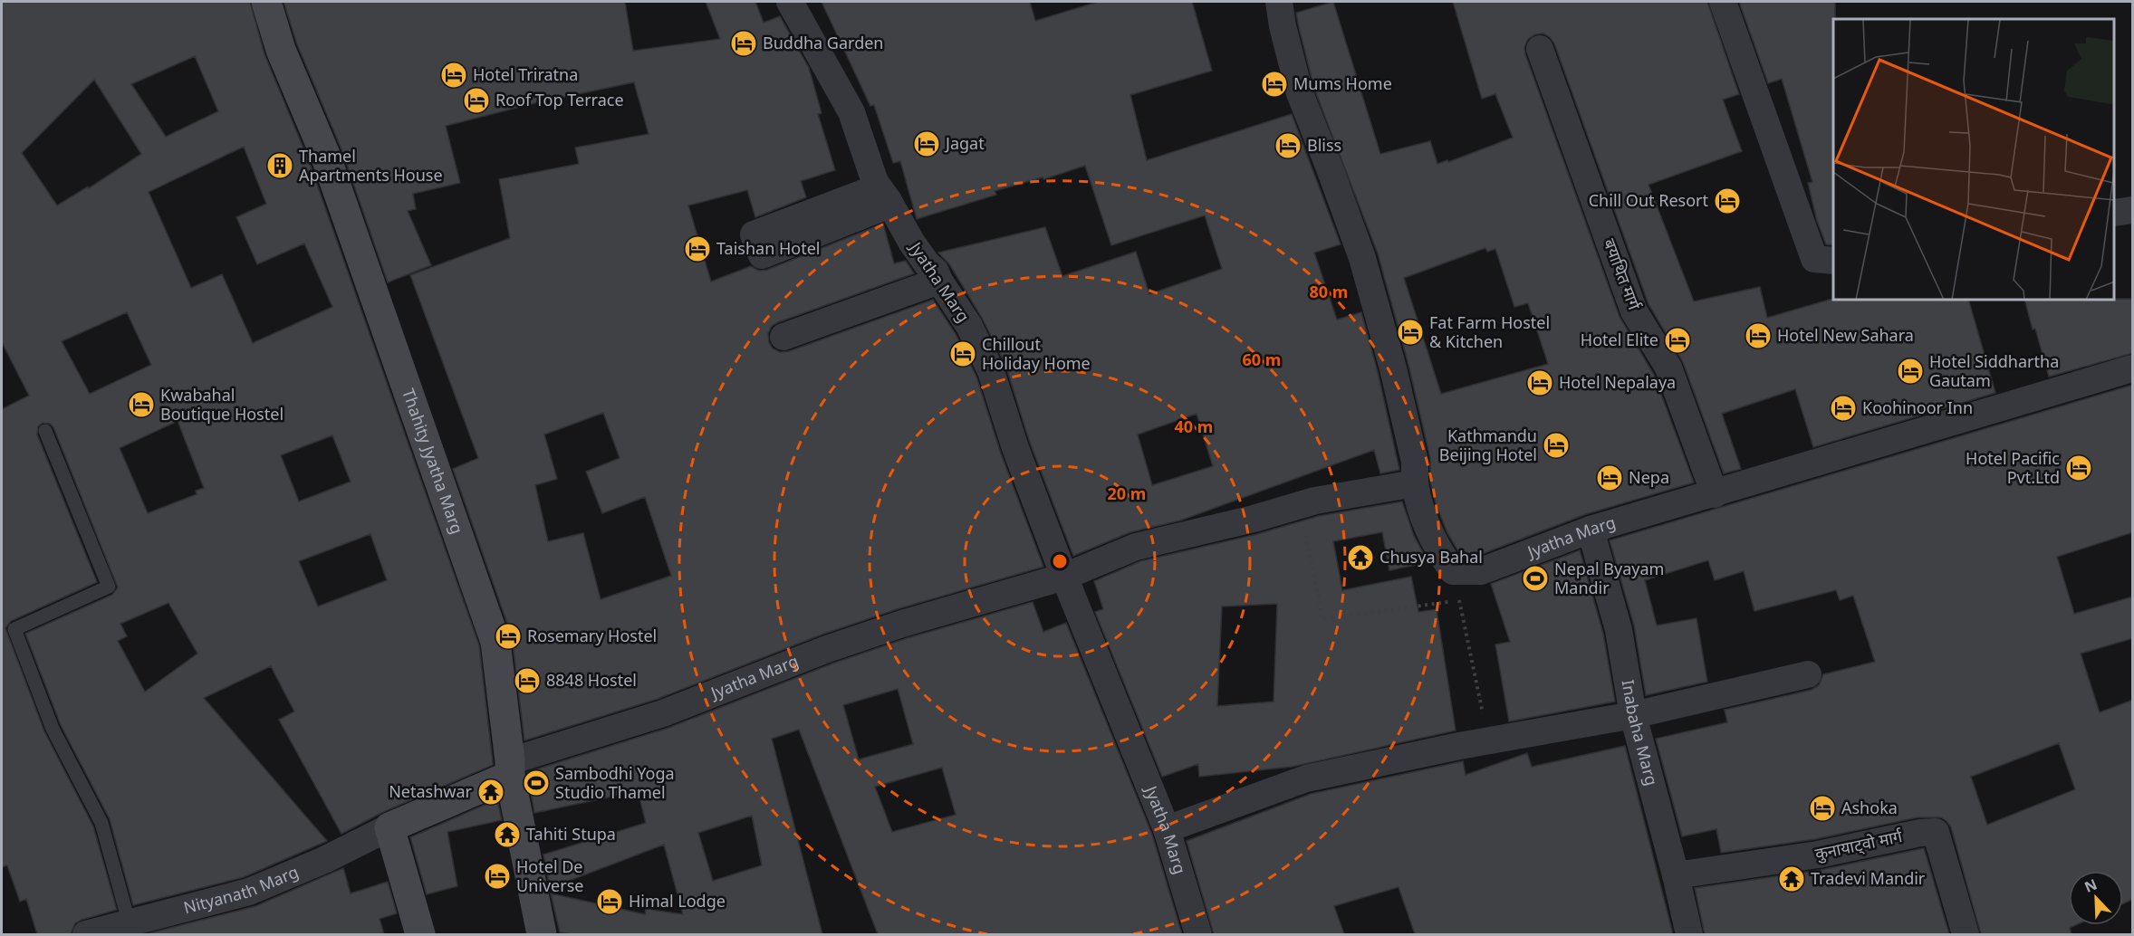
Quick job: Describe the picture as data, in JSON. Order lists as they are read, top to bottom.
{
  "streets": {
    "street": [
      "बयाथित मार्ग",
      "Jyatha Marg",
      "Thahity Jyatha Marg",
      "Inabaha Marg",
      "कुनायाट्वो मार्ग",
      "Nityanath Marg"
    ]
  },
  "crossings": [
    ["बयाथित मार्ग", "Jyatha Marg"],
    ["Jyatha Marg", "Thahity Jyatha Marg"],
    ["Jyatha Marg", "Inabaha Marg"],
    ["Inabaha Marg", "कुनायाट्वो मार्ग"]
  ],
  "places": {
    "hotel": [
      "Buddha Garden",
      "Hotel Triratna",
      "Mums Home",
      "Roof Top Terrace",
      "Jagat",
      "Bliss",
      "Chill Out Resort",
      "Taishan Hotel",
      "Fat Farm Hostel & Kitchen",
      "Hotel New Sahara",
      "Hotel Elite",
      "Chillout Holiday Home",
      "Hotel Siddhartha Gautam",
      "Hotel Nepalaya",
      "Kwabahal Boutique Hostel",
      "Koohinoor Inn",
      "Kathmandu Beijing Hotel",
      "Hotel Pacific Pvt.Ltd",
      "Nepa",
      "Rosemary Hostel",
      "8848 Hostel",
      "Ashoka",
      "Hotel De Universe",
      "Himal Lodge"
    ],
    "building": ["Thamel Apartments House"],
    "temple": [
      "Chusya Bahal",
      "Netashwar",
      "Tahiti Stupa",
      "Tradevi Mandir"
    ],
    "sports": ["Nepal Byayam Mandir", "Sambodhi Yoga Studio Thamel"]
  },
  "north": "top left",
  "rings": [
    "80 m",
    "60 m",
    "40 m",
    "20 m"
  ]
}
